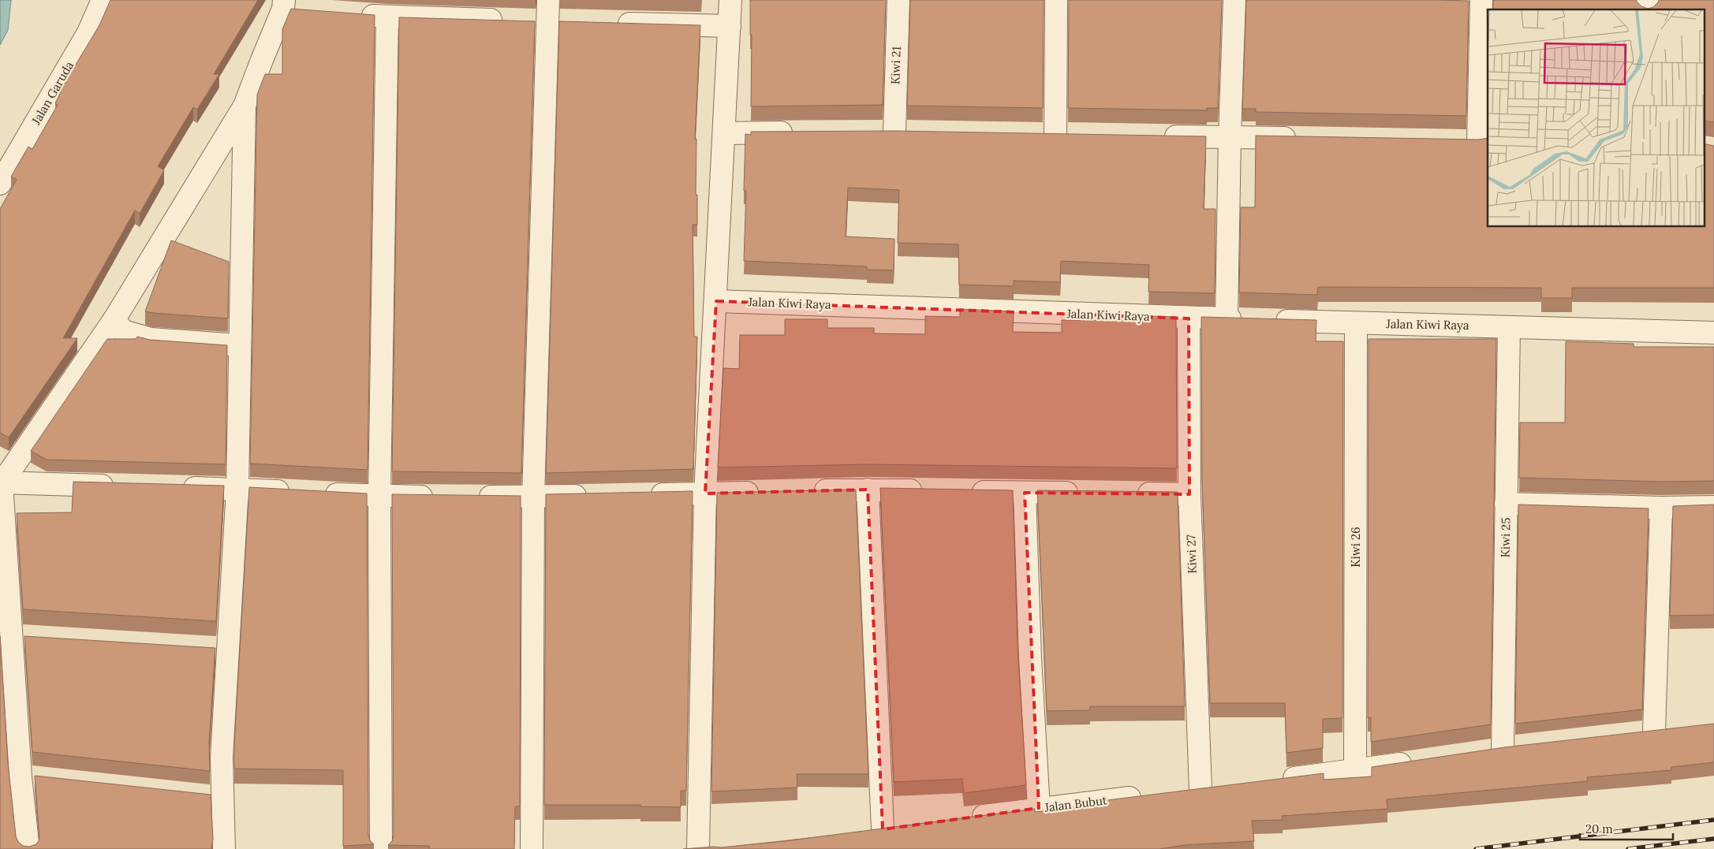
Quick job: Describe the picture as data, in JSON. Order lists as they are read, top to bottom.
{
  "streets": {
    "street": [
      "Kiwi 21",
      "Jalan Garuda",
      "Jalan Kiwi Raya",
      "Kiwi 25",
      "Kiwi 26",
      "Kiwi 27",
      "Jalan Bubut"
    ]
  },
  "crossings": [
    ["Jalan Kiwi Raya", "Kiwi 25"],
    ["Jalan Kiwi Raya", "Kiwi 26"],
    ["Jalan Kiwi Raya", "Kiwi 27"]
  ],
  "scale_bar": "20 m"
}
